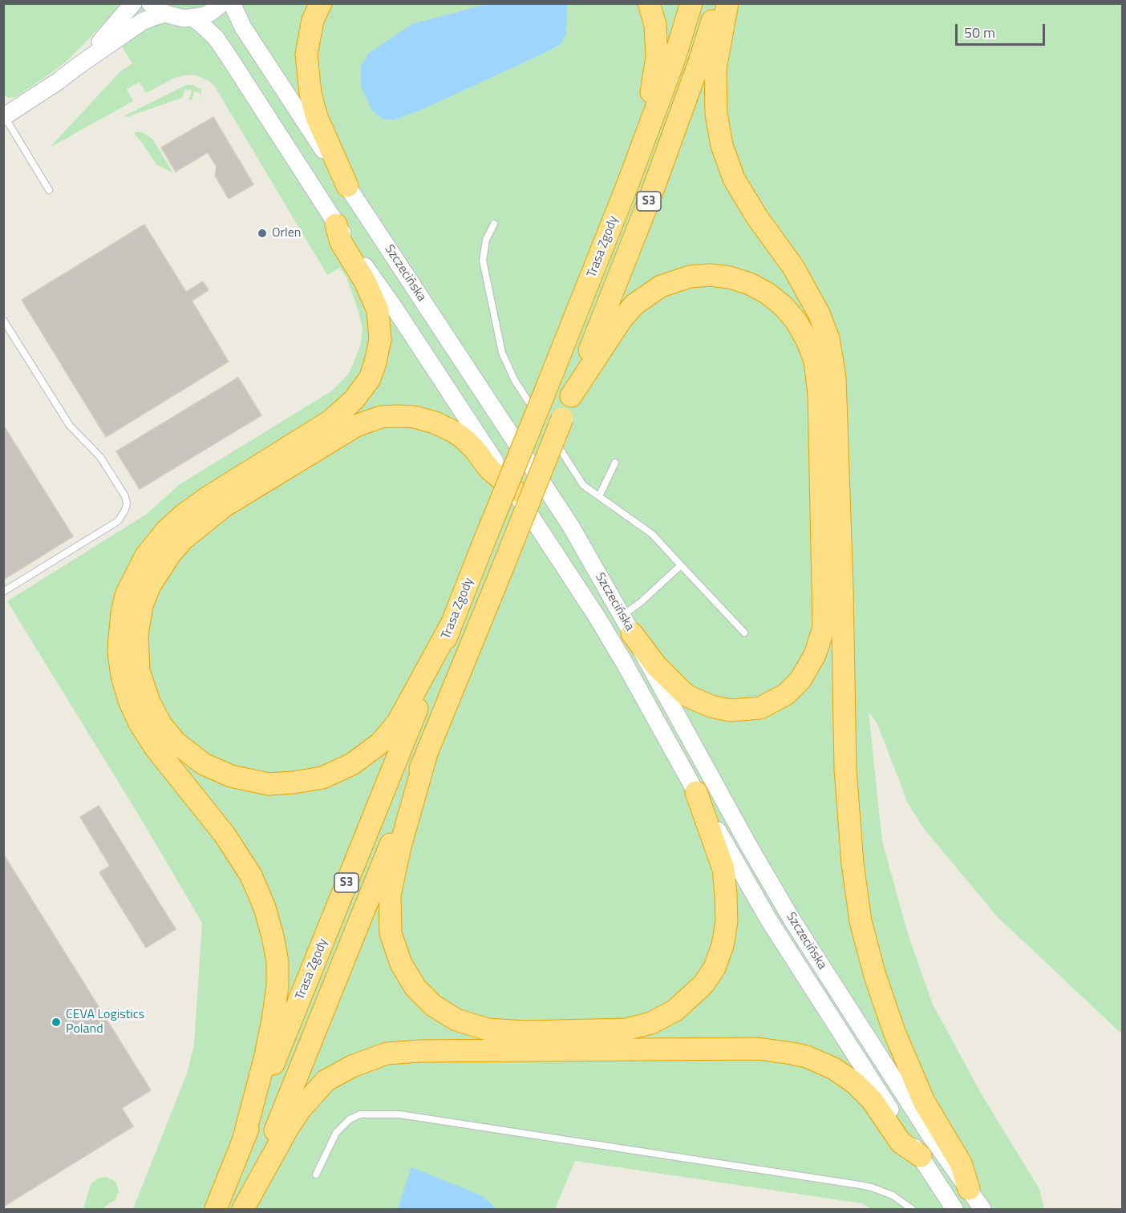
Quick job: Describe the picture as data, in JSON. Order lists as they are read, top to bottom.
{
  "streets": {
    "highway": ["S3", "Trasa Zgody"],
    "main road": ["Szczecińska"]
  },
  "places": ["Orlen", "CEVA Logistics Poland"],
  "scale_bar": "50 m"
}
